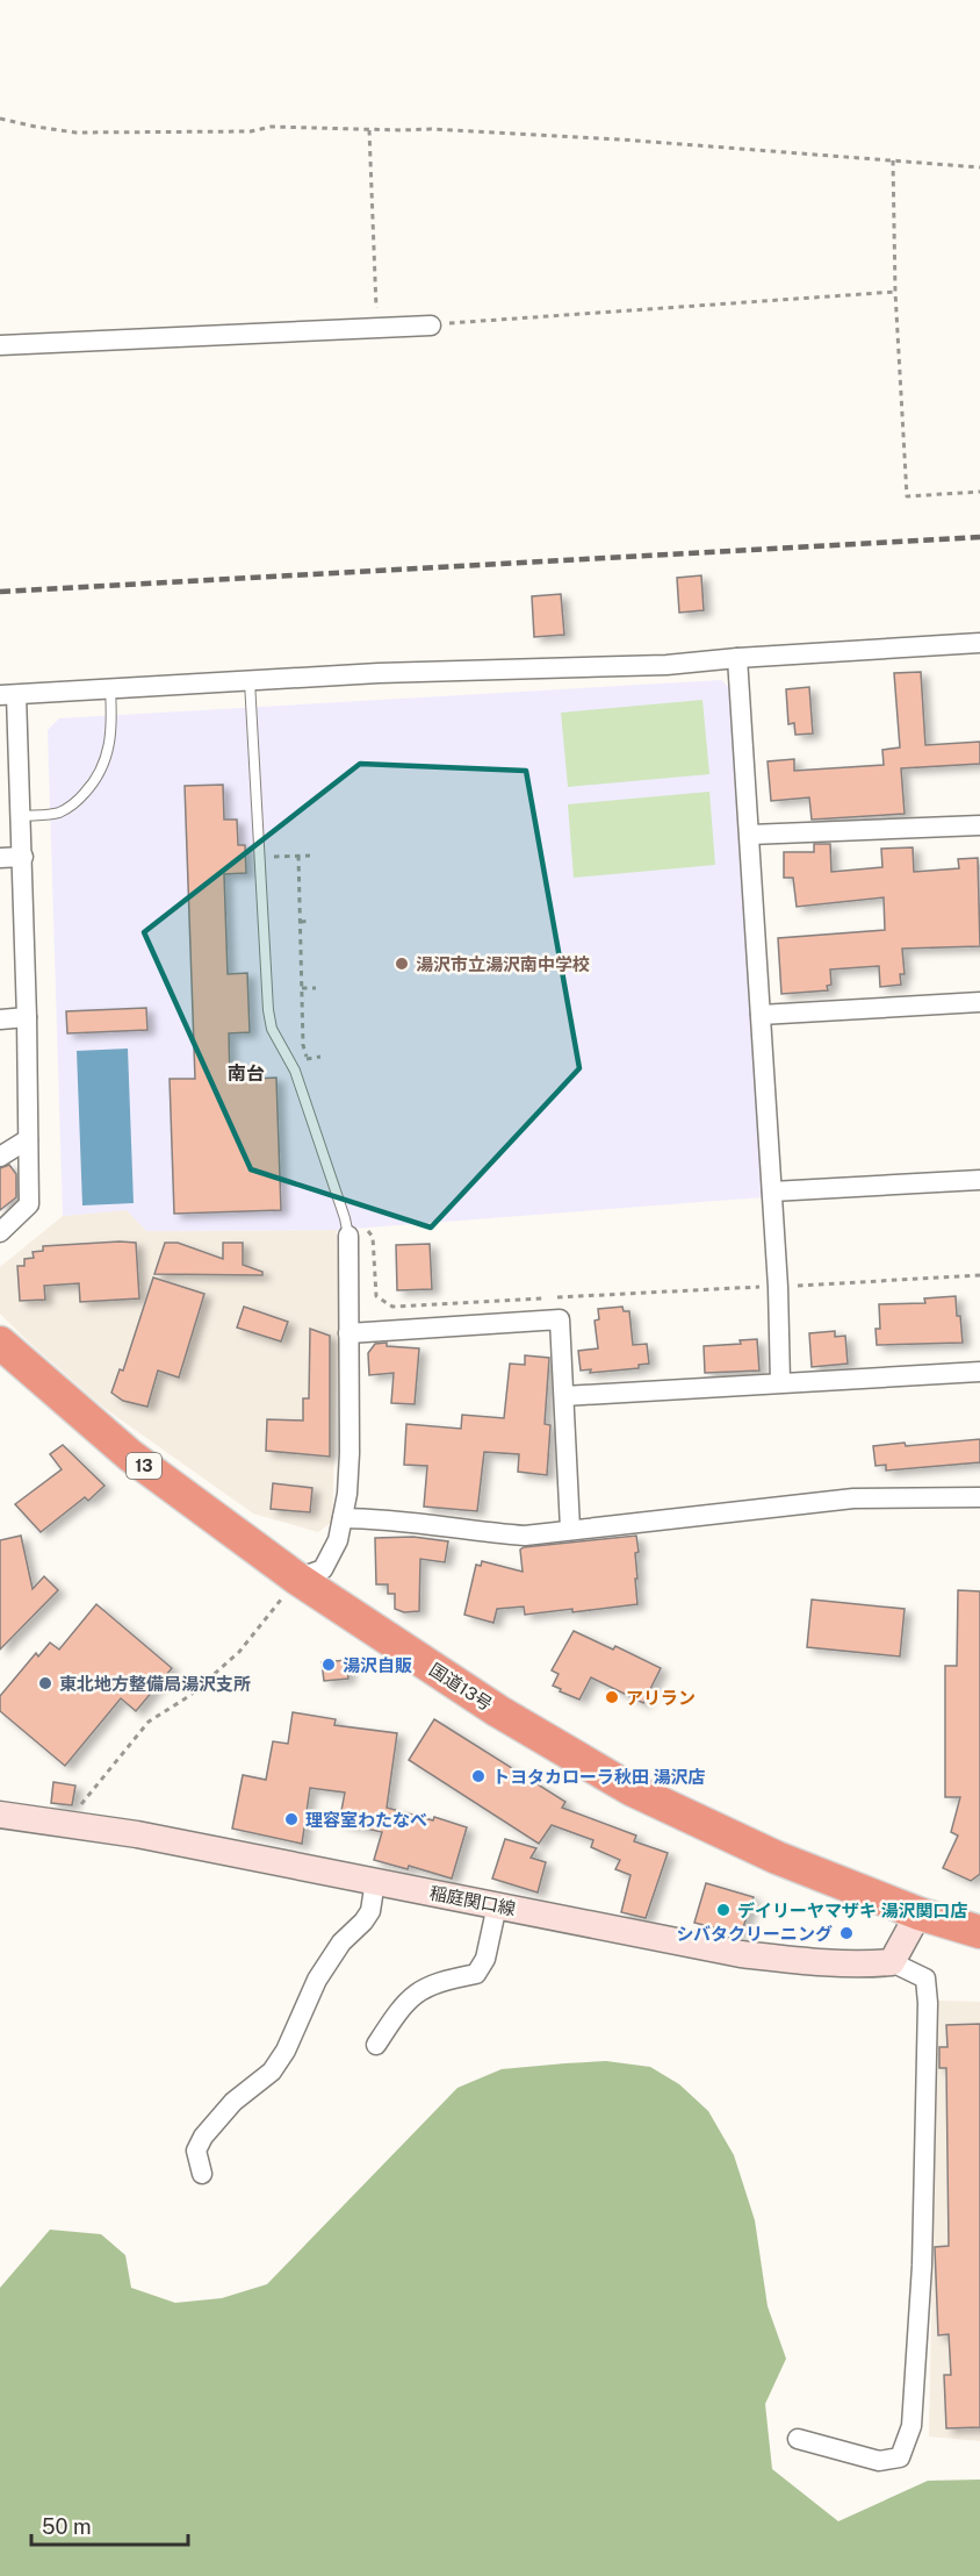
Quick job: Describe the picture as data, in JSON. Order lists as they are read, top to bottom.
{
  "streets": {
    "highway": ["13", "国道13号"],
    "main road": ["稲庭関口線"]
  },
  "districts": ["南台"],
  "places": [
    "湯沢市立湯沢南中学校",
    "湯沢自販",
    "東北地方整備局湯沢支所",
    "アリラン",
    "トヨタカローラ秋田 湯沢店",
    "理容室わたなべ",
    "デイリーヤマザキ 湯沢関口店",
    "シバタクリーニング"
  ],
  "scale_bar": "50 m"
}
